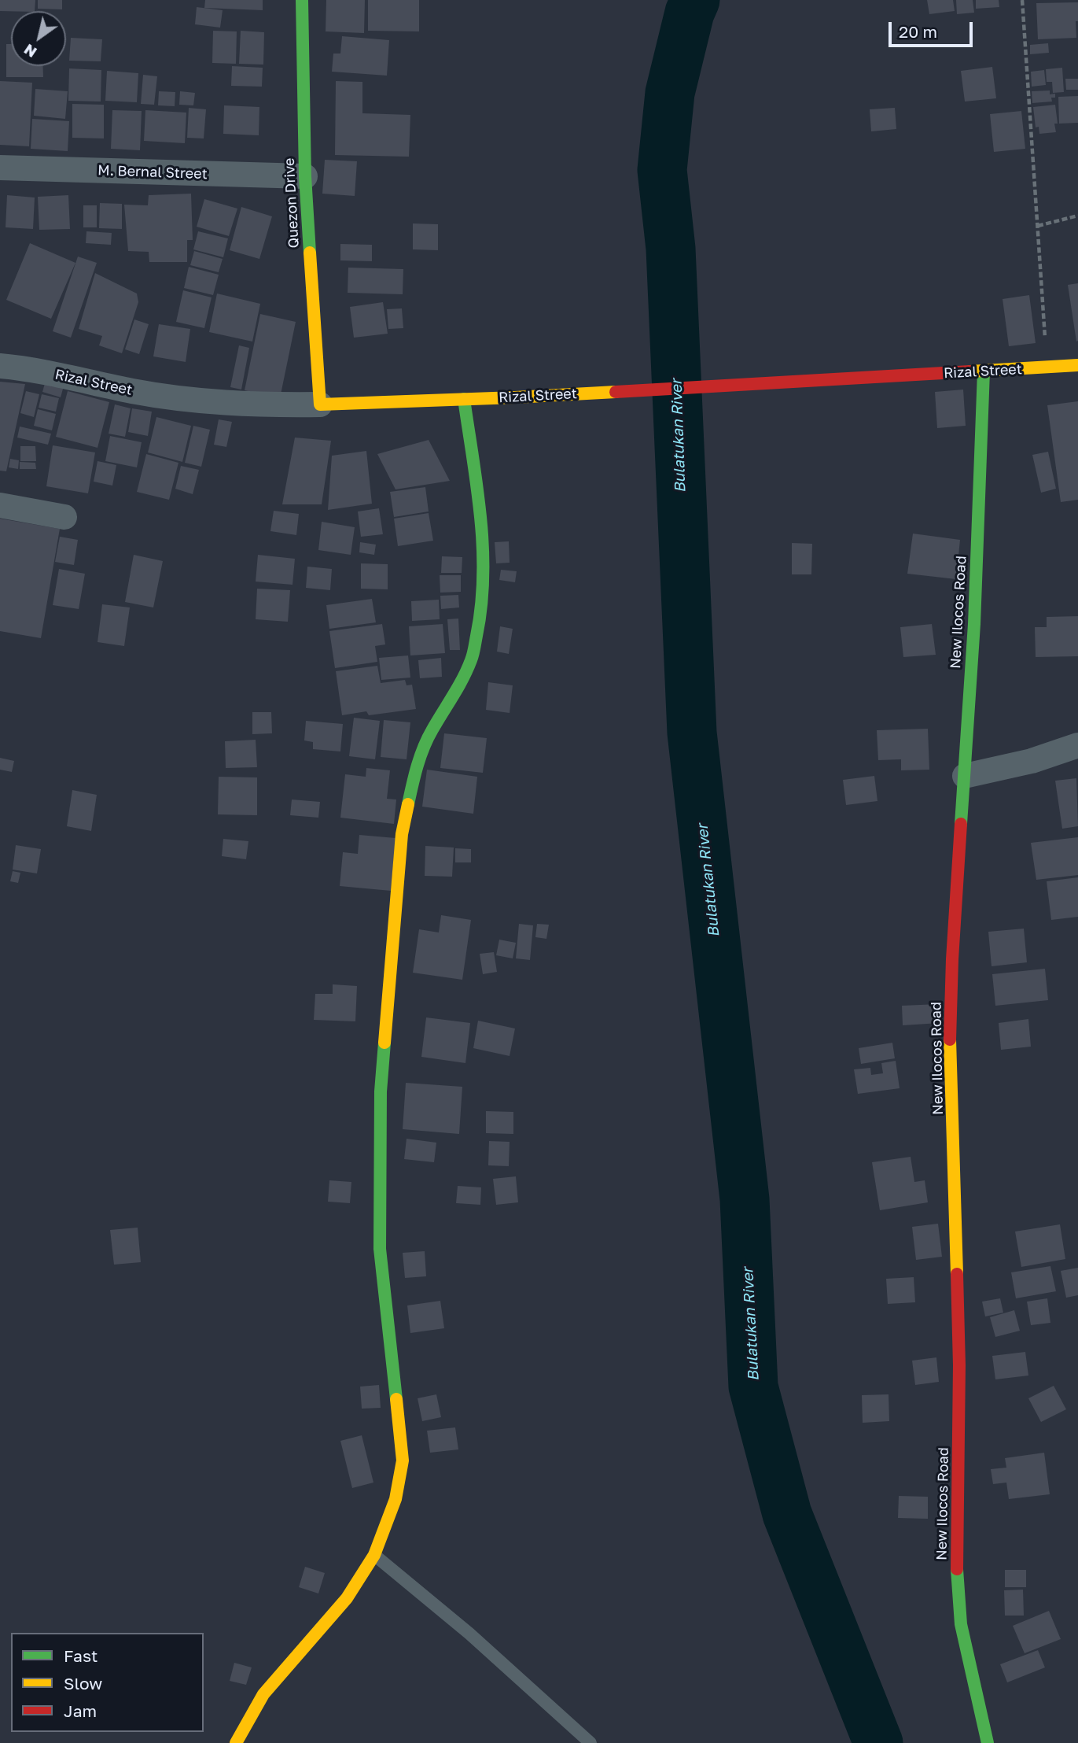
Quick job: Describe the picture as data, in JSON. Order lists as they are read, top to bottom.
{
  "streets": {
    "street": [
      "M. Bernal Street",
      "Quezon Drive",
      "Rizal Street",
      "New Ilocos Road"
    ]
  },
  "crossings": [
    ["M. Bernal Street", "Quezon Drive"],
    ["Quezon Drive", "Rizal Street"],
    ["Rizal Street", "New Ilocos Road"]
  ],
  "water": ["Bulatukan River"],
  "legend": ["Fast", "Slow", "Jam"],
  "scale_bar": "20 m",
  "north": "bottom left"
}
